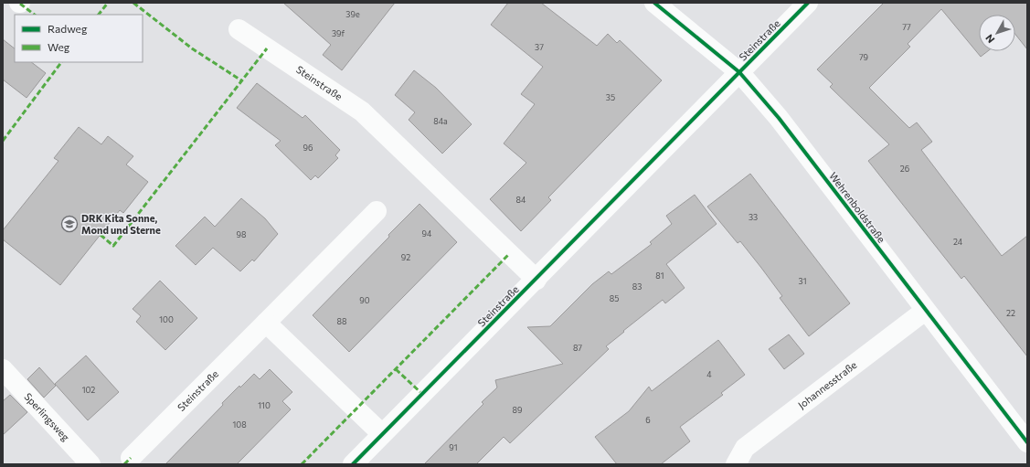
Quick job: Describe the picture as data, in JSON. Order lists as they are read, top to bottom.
{
  "streets": {
    "street": [
      "Steinstraße",
      "Wehrenboldstraße",
      "Johannesstraße",
      "Sperlingsweg"
    ]
  },
  "crossings": [
    ["Steinstraße", "Wehrenboldstraße"],
    ["Wehrenboldstraße", "Johannesstraße"]
  ],
  "places": {
    "school or university": ["DRK Kita Sonne, Mond und Sterne"]
  },
  "house_numbers": [
    "39e",
    "77",
    "39f",
    "37",
    "79",
    "35",
    "84a",
    "96",
    "26",
    "84",
    "33",
    "94",
    "98",
    "24",
    "92",
    "81",
    "31",
    "83",
    "85",
    "90",
    "22",
    "100",
    "88",
    "87",
    "4",
    "102",
    "110",
    "89",
    "6",
    "108",
    "91"
  ],
  "legend": ["Radweg", "Weg"],
  "north": "bottom left"
}
